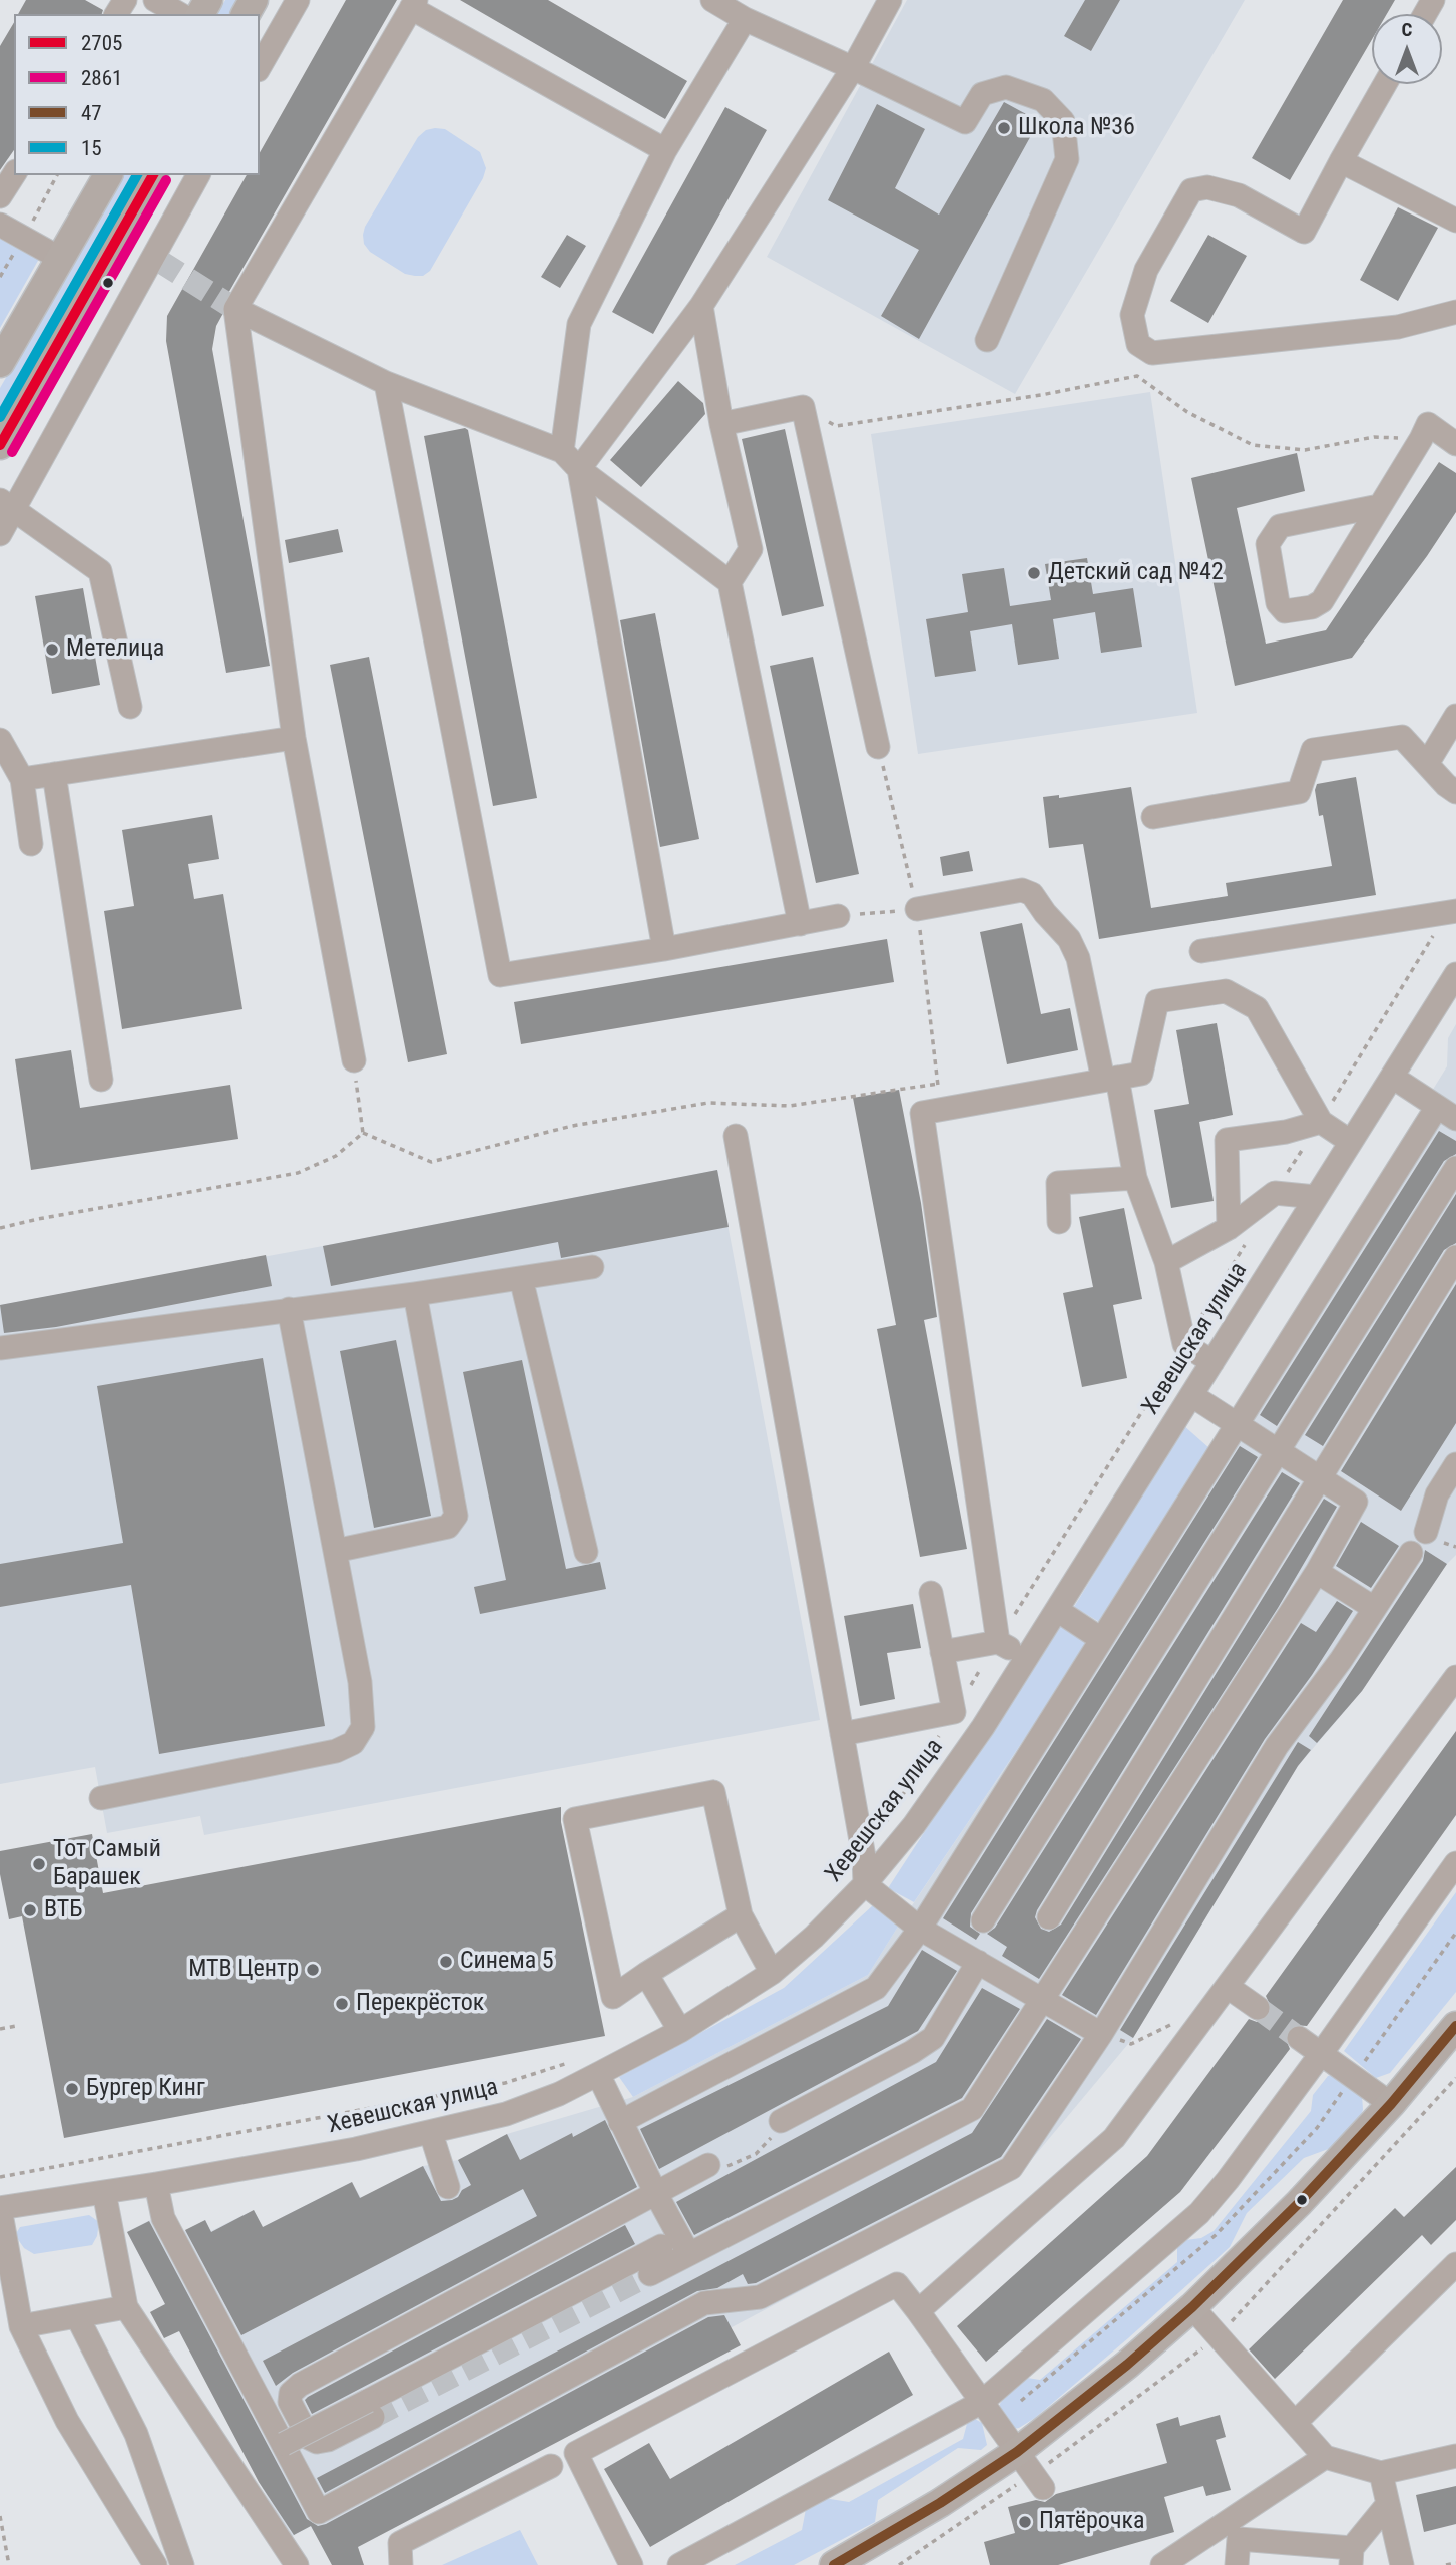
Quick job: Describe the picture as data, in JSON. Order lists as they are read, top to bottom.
{
  "streets": {
    "street": ["Хевешская улица"]
  },
  "places": [
    "Школа №36",
    "Детский сад №42",
    "Метелица",
    "Тот Самый Барашек",
    "ВТБ",
    "Синема 5",
    "МТВ Центр",
    "Перекрёсток",
    "Бургер Кинг",
    "Пятёрочка"
  ],
  "lines": [
    "transit line 2705",
    "transit line 15",
    "transit line 2861",
    "transit line 47"
  ],
  "legend": [
    "2705",
    "2861",
    "47",
    "15"
  ],
  "north": "top"
}
